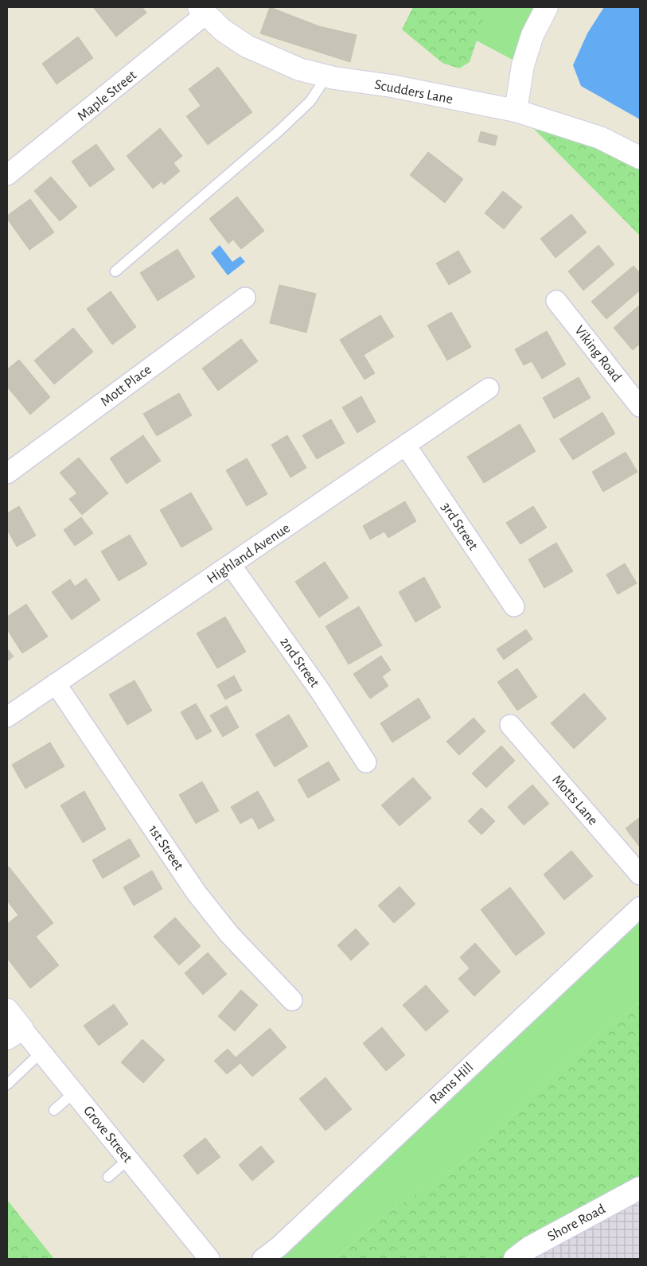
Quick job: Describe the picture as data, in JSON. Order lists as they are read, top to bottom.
{
  "streets": {
    "main road": ["Scudders Lane", "Grove Street", "Shore Road"],
    "street": [
      "Maple Street",
      "Viking Road",
      "Mott Place",
      "3rd Street",
      "Highland Avenue",
      "2nd Street",
      "Motts Lane",
      "1st Street",
      "Rams Hill"
    ]
  },
  "crossings": [
    ["Scudders Lane", "Maple Street"],
    ["3rd Street", "Highland Avenue"],
    ["Highland Avenue", "2nd Street"],
    ["Highland Avenue", "1st Street"]
  ]
}
